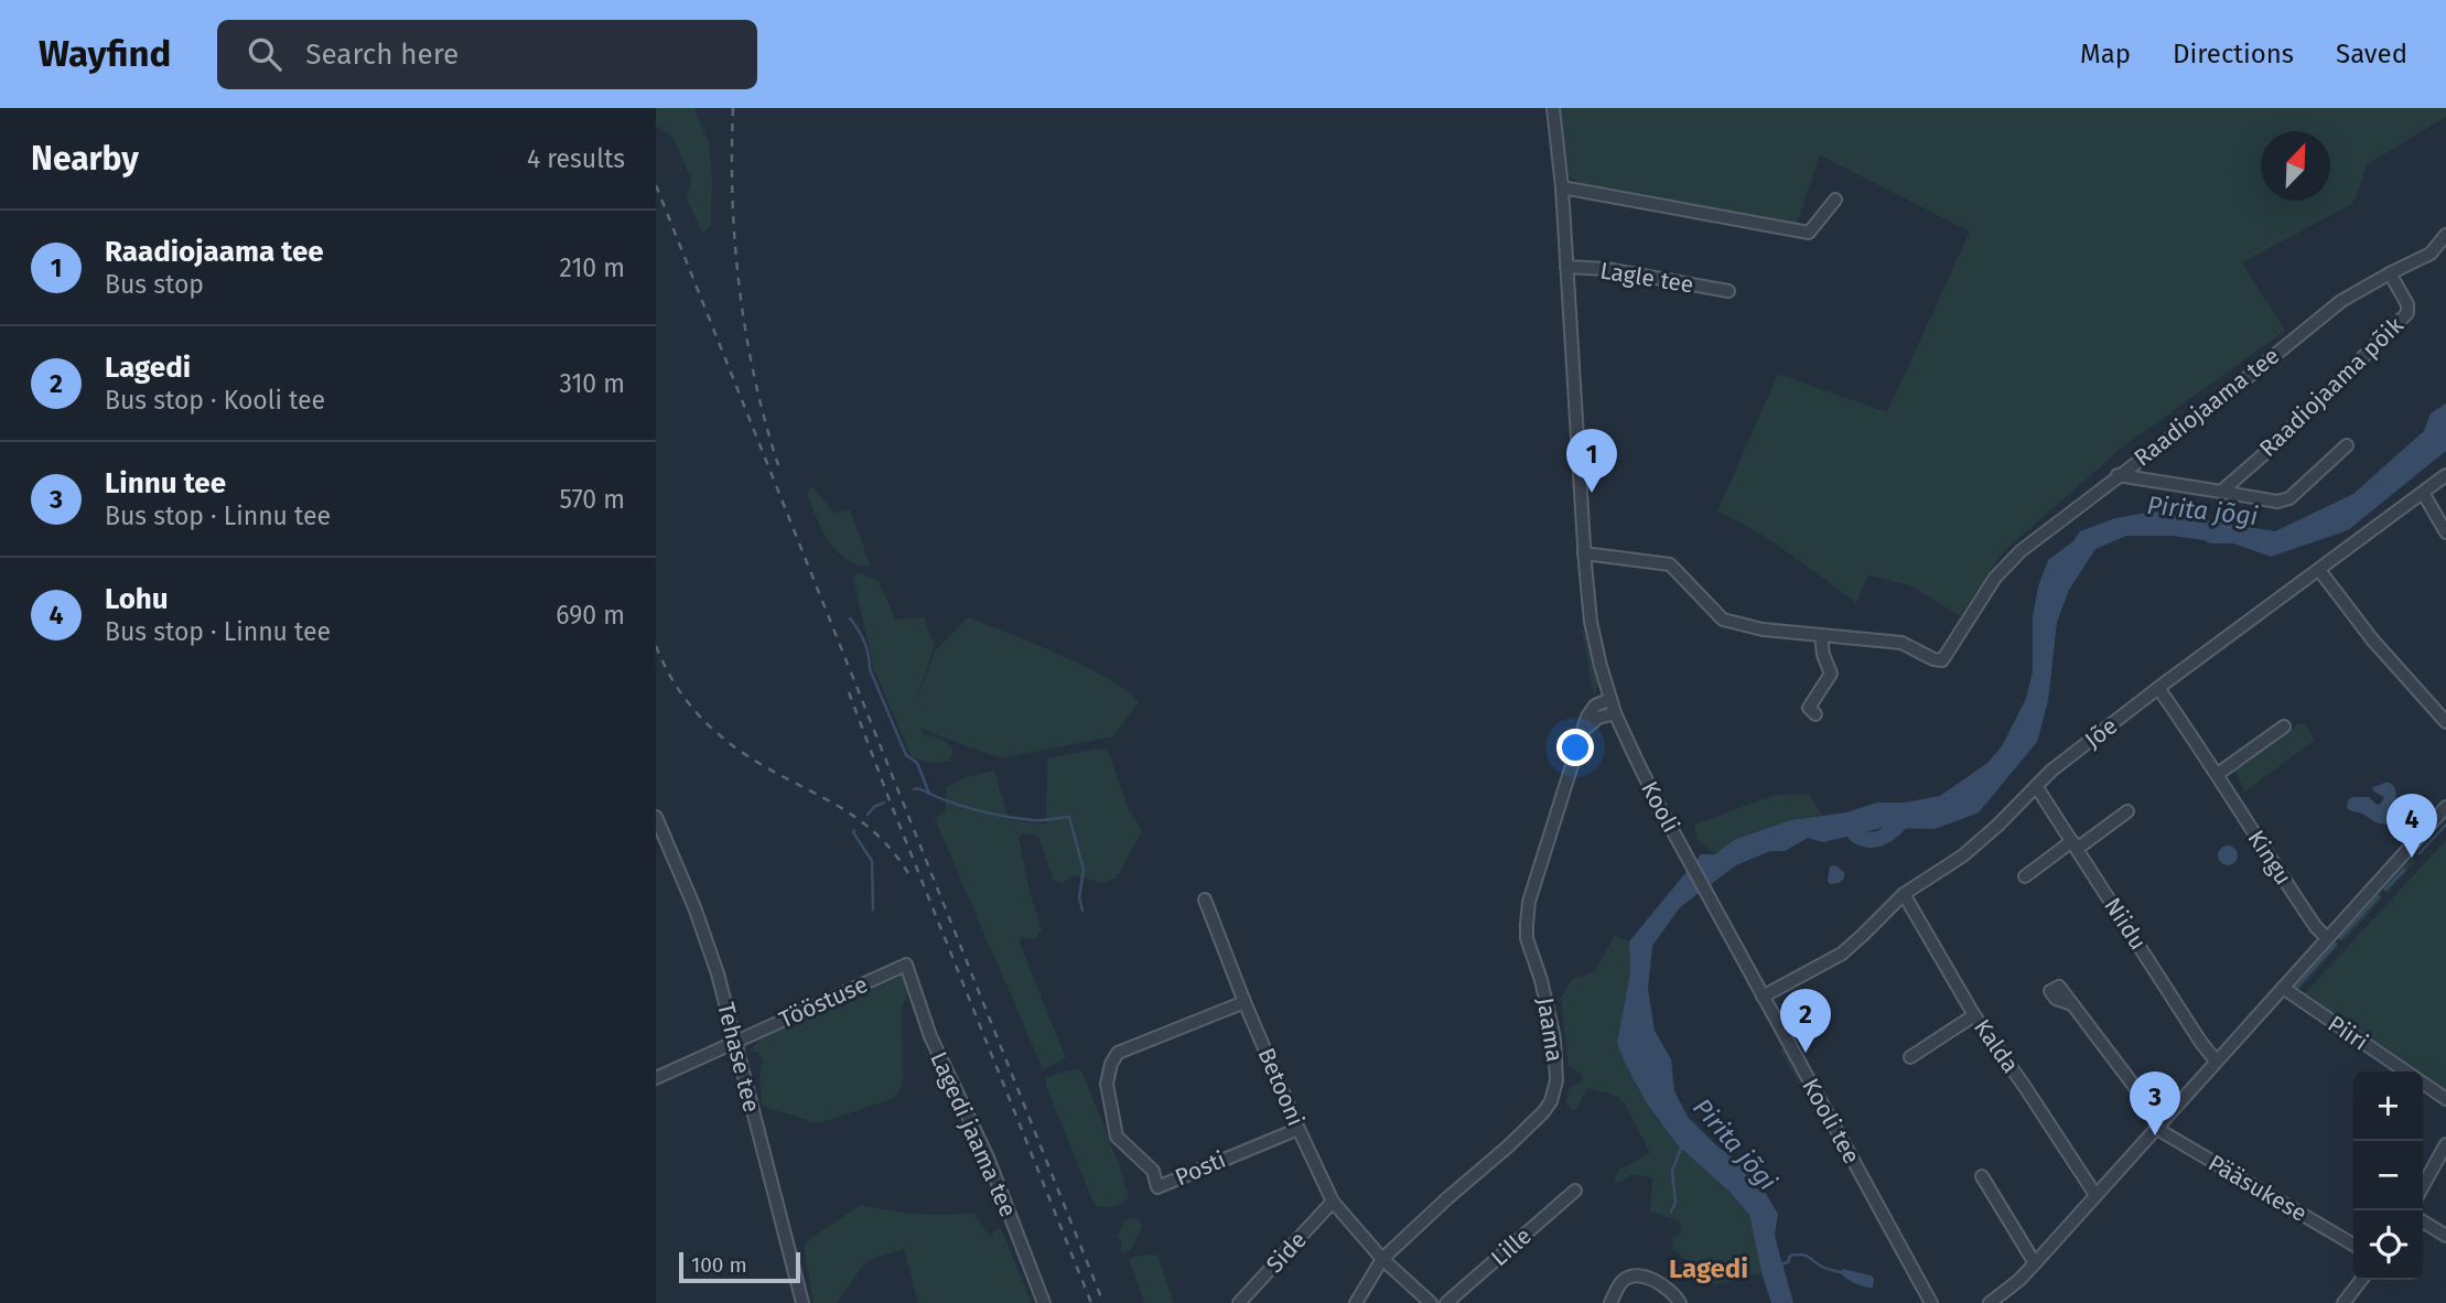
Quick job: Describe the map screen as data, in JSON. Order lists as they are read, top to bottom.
{
  "streets": {
    "street": [
      "Lagle tee",
      "Raadiojaama põik",
      "Raadiojaama tee",
      "Jõe",
      "Kooli",
      "Kingu",
      "Niidu",
      "Tööstuse",
      "Jaama",
      "Piiri",
      "Kalda",
      "Tehase tee",
      "Betooni",
      "Kooli tee",
      "Lagedi jaama tee",
      "Posti",
      "Pääsukese",
      "Lille",
      "Side"
    ]
  },
  "crossings": [
    ["Lagle tee", "Kooli"],
    ["Raadiojaama põik", "Raadiojaama tee"],
    ["Raadiojaama tee", "Kooli"],
    ["Jõe", "Kingu"],
    ["Jõe", "Niidu"],
    ["Jõe", "Kalda"],
    ["Jõe", "Kooli tee"],
    ["Kooli", "Jaama"],
    ["Kooli", "Kooli tee"],
    ["Tööstuse", "Tehase tee"],
    ["Tööstuse", "Lagedi jaama tee"],
    ["Jaama", "Betooni"],
    ["Betooni", "Posti"],
    ["Betooni", "Side"]
  ],
  "districts": ["Lagedi"],
  "water": ["Pirita jõgi"],
  "scale_bar": "100 m",
  "north": "top right",
  "page": {
    "header": "Wayfind",
    "search": "Search here",
    "nav": ["Map", "Directions", "Saved"],
    "heading": ["Nearby", "4 results"],
    "list": [
      {
        "mark": "1",
        "name": "Raadiojaama tee",
        "note": "Bus stop",
        "value": "210 m"
      },
      {
        "mark": "2",
        "name": "Lagedi",
        "note": "Bus stop · Kooli tee",
        "value": "310 m"
      },
      {
        "mark": "3",
        "name": "Linnu tee",
        "note": "Bus stop · Linnu tee",
        "value": "570 m"
      },
      {
        "mark": "4",
        "name": "Lohu",
        "note": "Bus stop · Linnu tee",
        "value": "690 m"
      }
    ],
    "pins": [
      "1",
      "4",
      "2",
      "3"
    ],
    "map_buttons": ["+", "−"],
    "scale": "100 m"
  }
}
